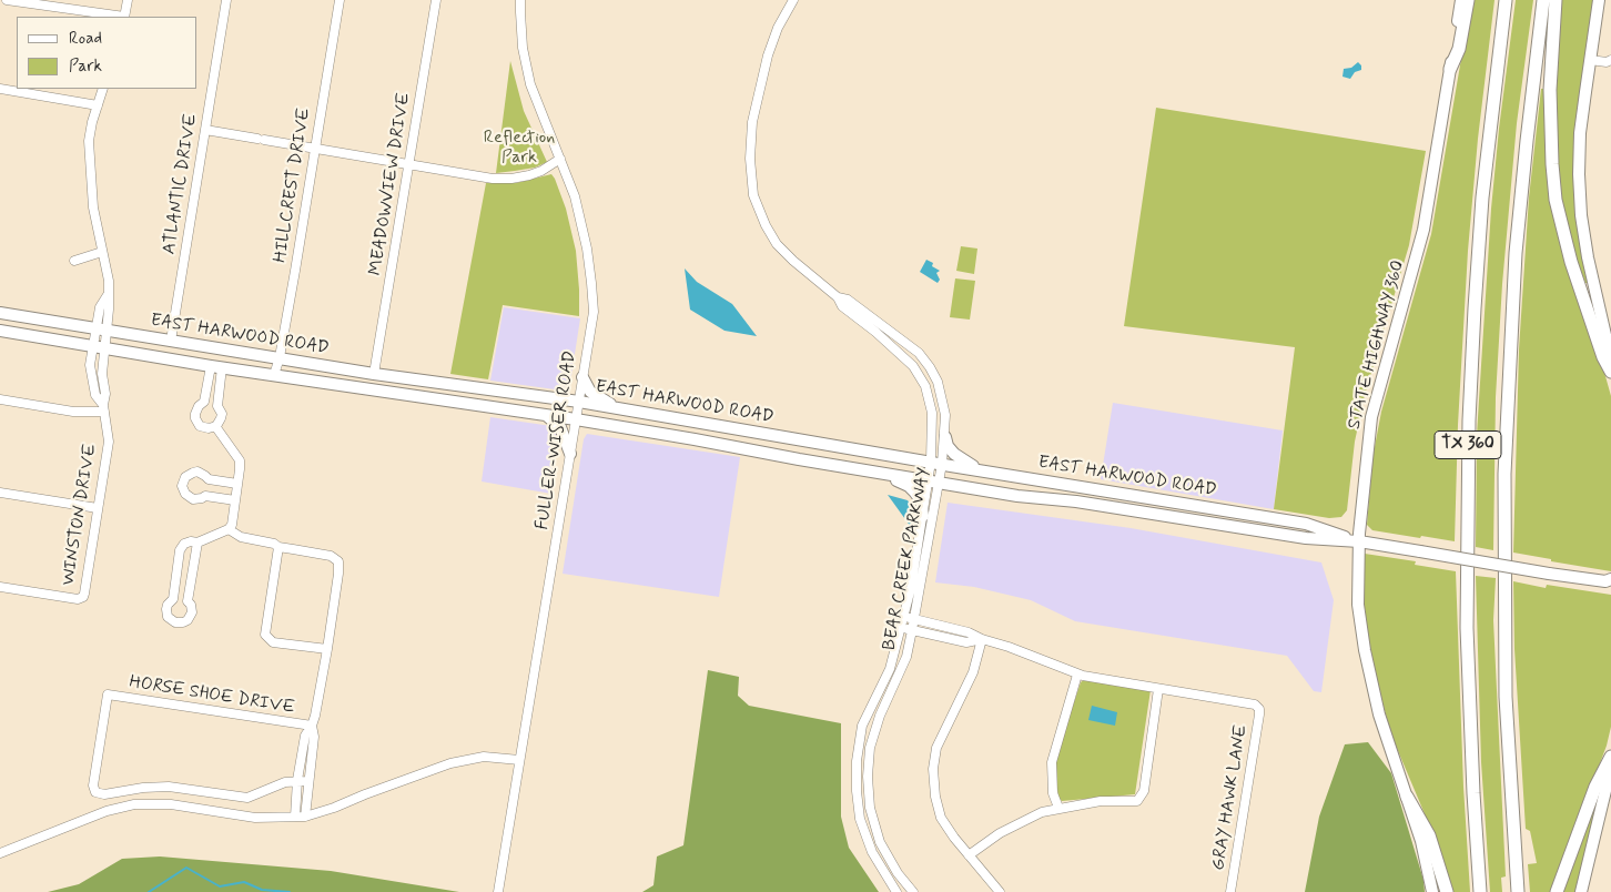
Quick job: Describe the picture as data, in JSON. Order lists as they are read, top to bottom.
{
  "streets": {
    "highway": ["TX 360"],
    "main road": ["EAST HARWOOD ROAD", "STATE HIGHWAY 360"],
    "street": [
      "ATLANTIC DRIVE",
      "MEADOWVIEW DRIVE",
      "HILLCREST DRIVE",
      "FULLER-WISER ROAD",
      "WINSTON DRIVE",
      "BEAR CREEK PARKWAY",
      "HORSE SHOE DRIVE",
      "GRAY HAWK LANE"
    ]
  },
  "crossings": [
    ["ATLANTIC DRIVE", "EAST HARWOOD ROAD"],
    ["MEADOWVIEW DRIVE", "EAST HARWOOD ROAD"],
    ["HILLCREST DRIVE", "EAST HARWOOD ROAD"],
    ["EAST HARWOOD ROAD", "STATE HIGHWAY 360"],
    ["EAST HARWOOD ROAD", "FULLER-WISER ROAD"],
    ["EAST HARWOOD ROAD", "WINSTON DRIVE"],
    ["EAST HARWOOD ROAD", "BEAR CREEK PARKWAY"]
  ],
  "parks": ["Reflection Park"],
  "legend": ["Road", "Park"]
}
